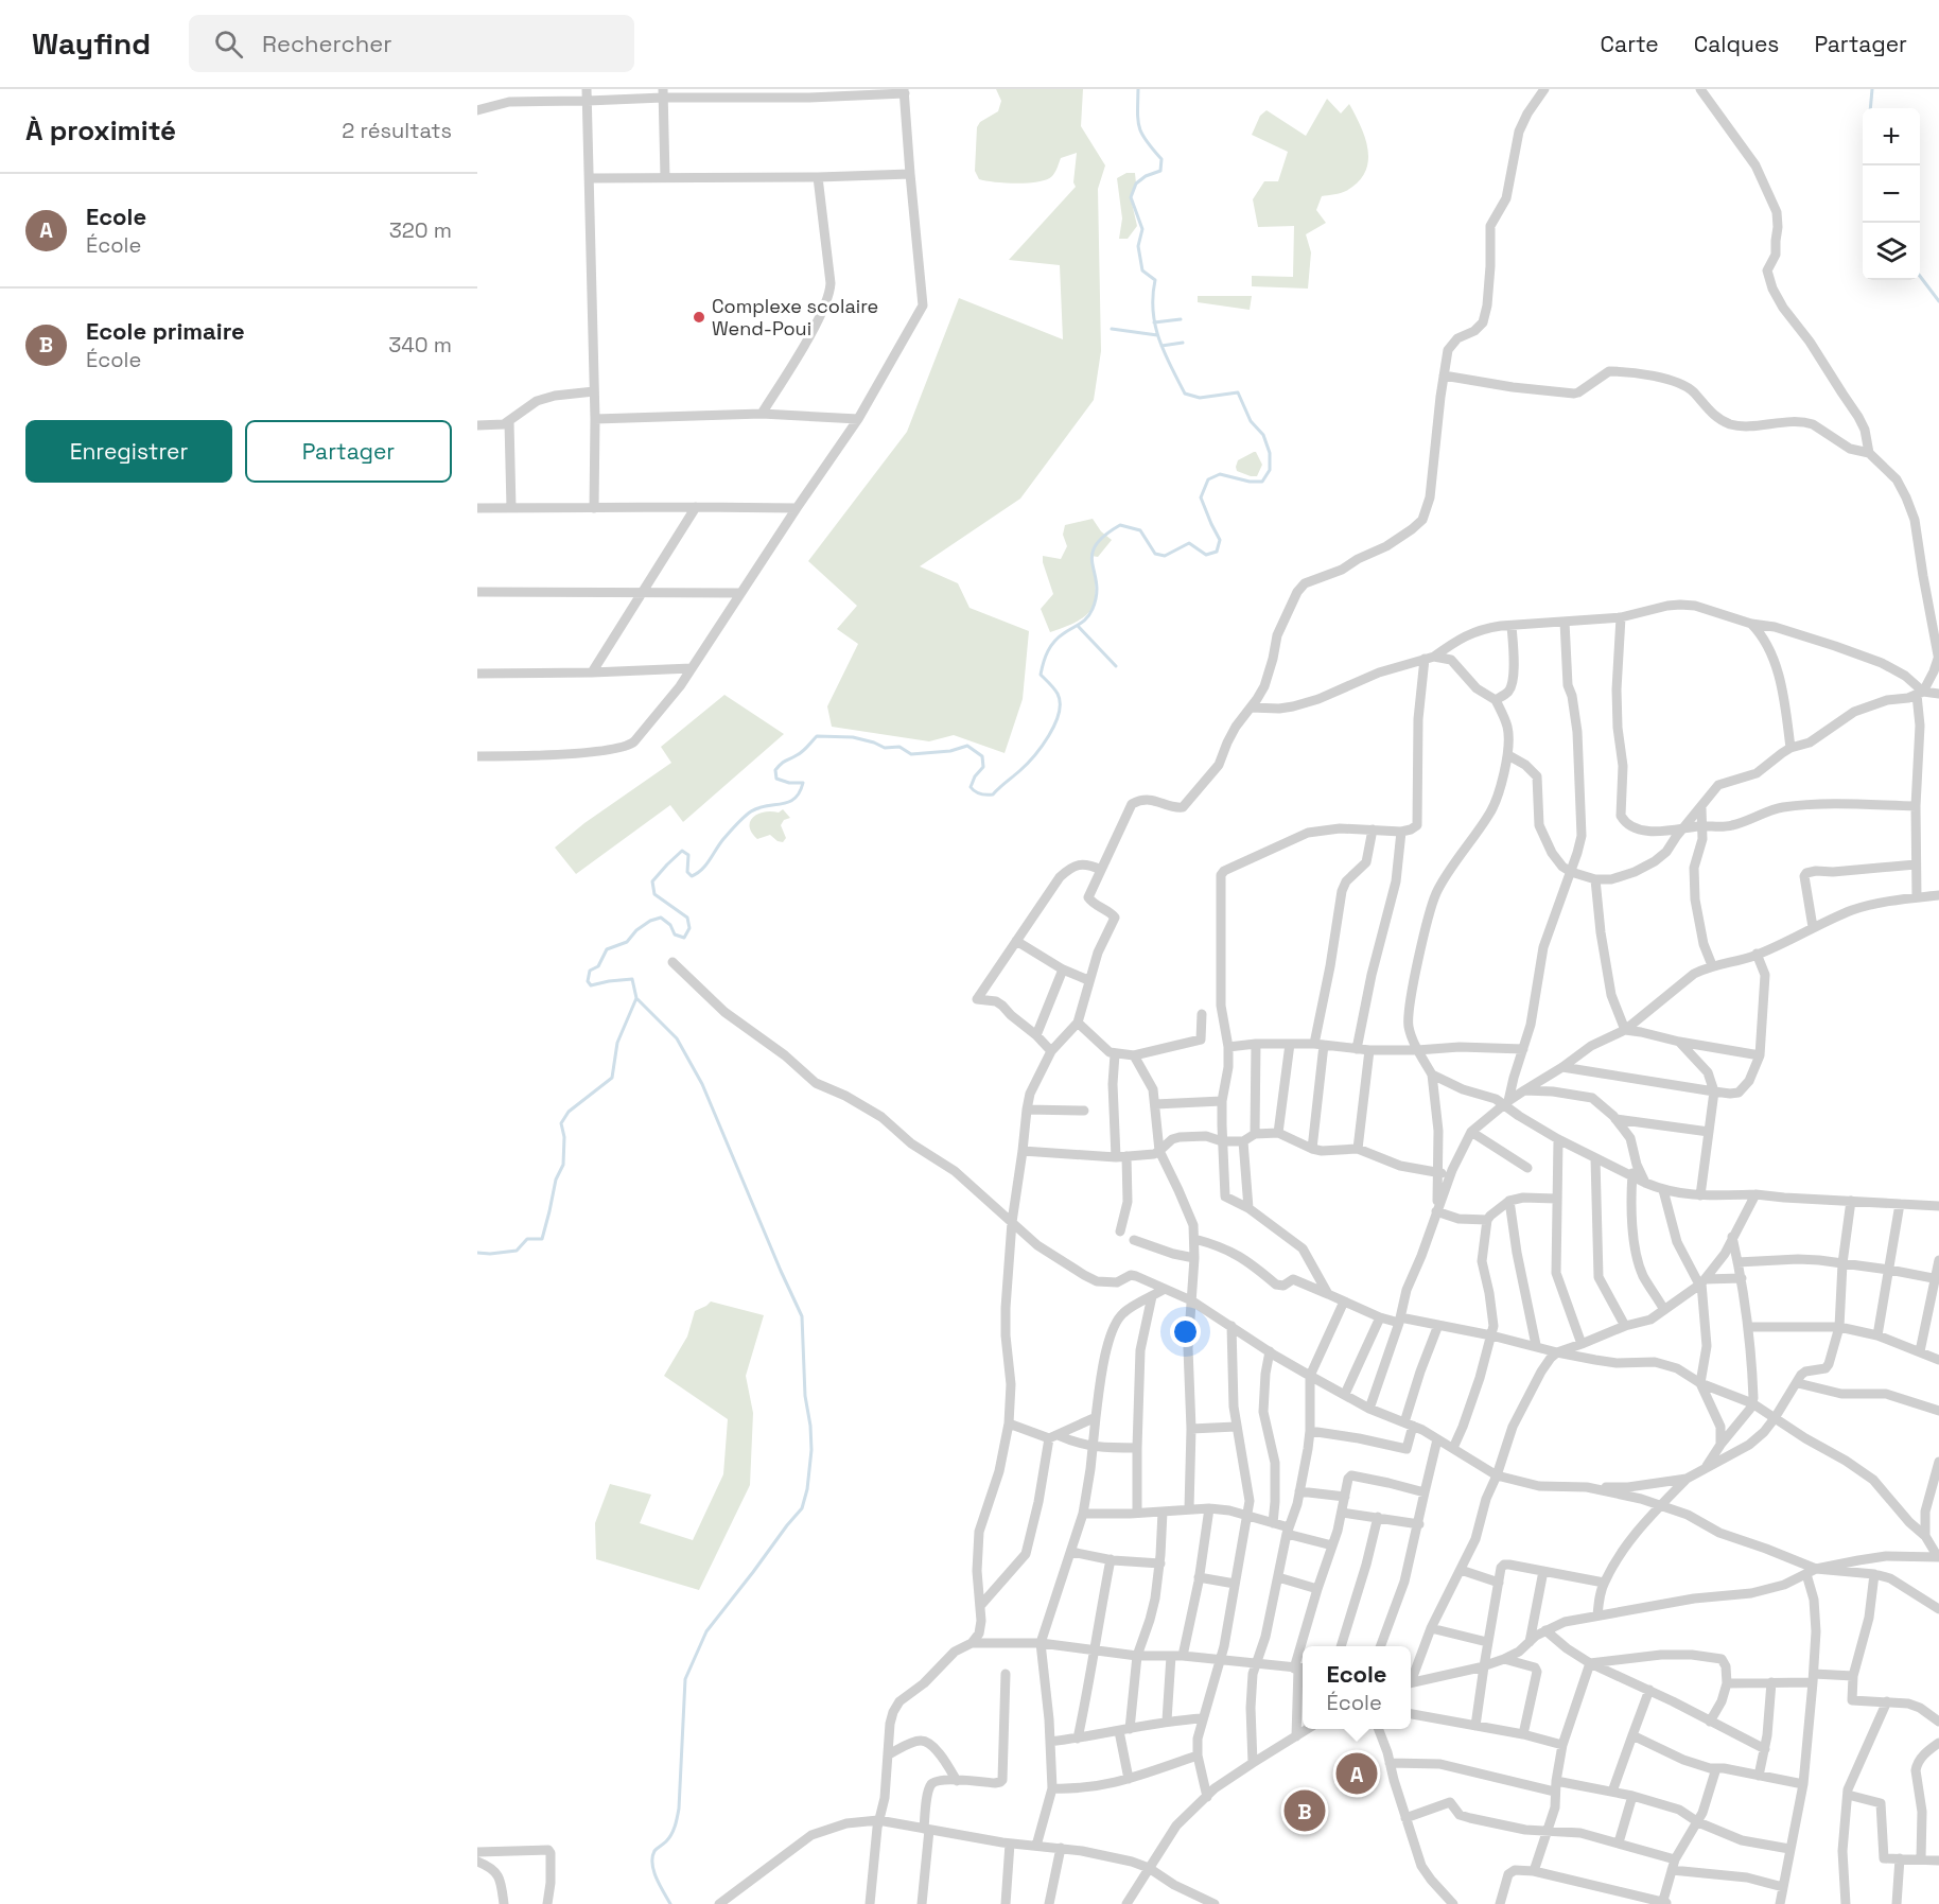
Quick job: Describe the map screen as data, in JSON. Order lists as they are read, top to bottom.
{
  "places": ["Complexe scolaire Wend-Poui"],
  "page": {
    "header": "Wayfind",
    "search": "Rechercher",
    "nav": ["Carte", "Calques", "Partager"],
    "heading": ["À proximité", "2 résultats"],
    "map_buttons": ["+", "−"],
    "list": [
      {
        "mark": "A",
        "name": "Ecole",
        "note": "École",
        "value": "320 m"
      },
      {
        "mark": "B",
        "name": "Ecole primaire",
        "note": "École",
        "value": "340 m"
      }
    ],
    "buttons": ["Enregistrer", "Partager"],
    "popup": ["Ecole", "École"],
    "pins": ["A", "B"]
  }
}
